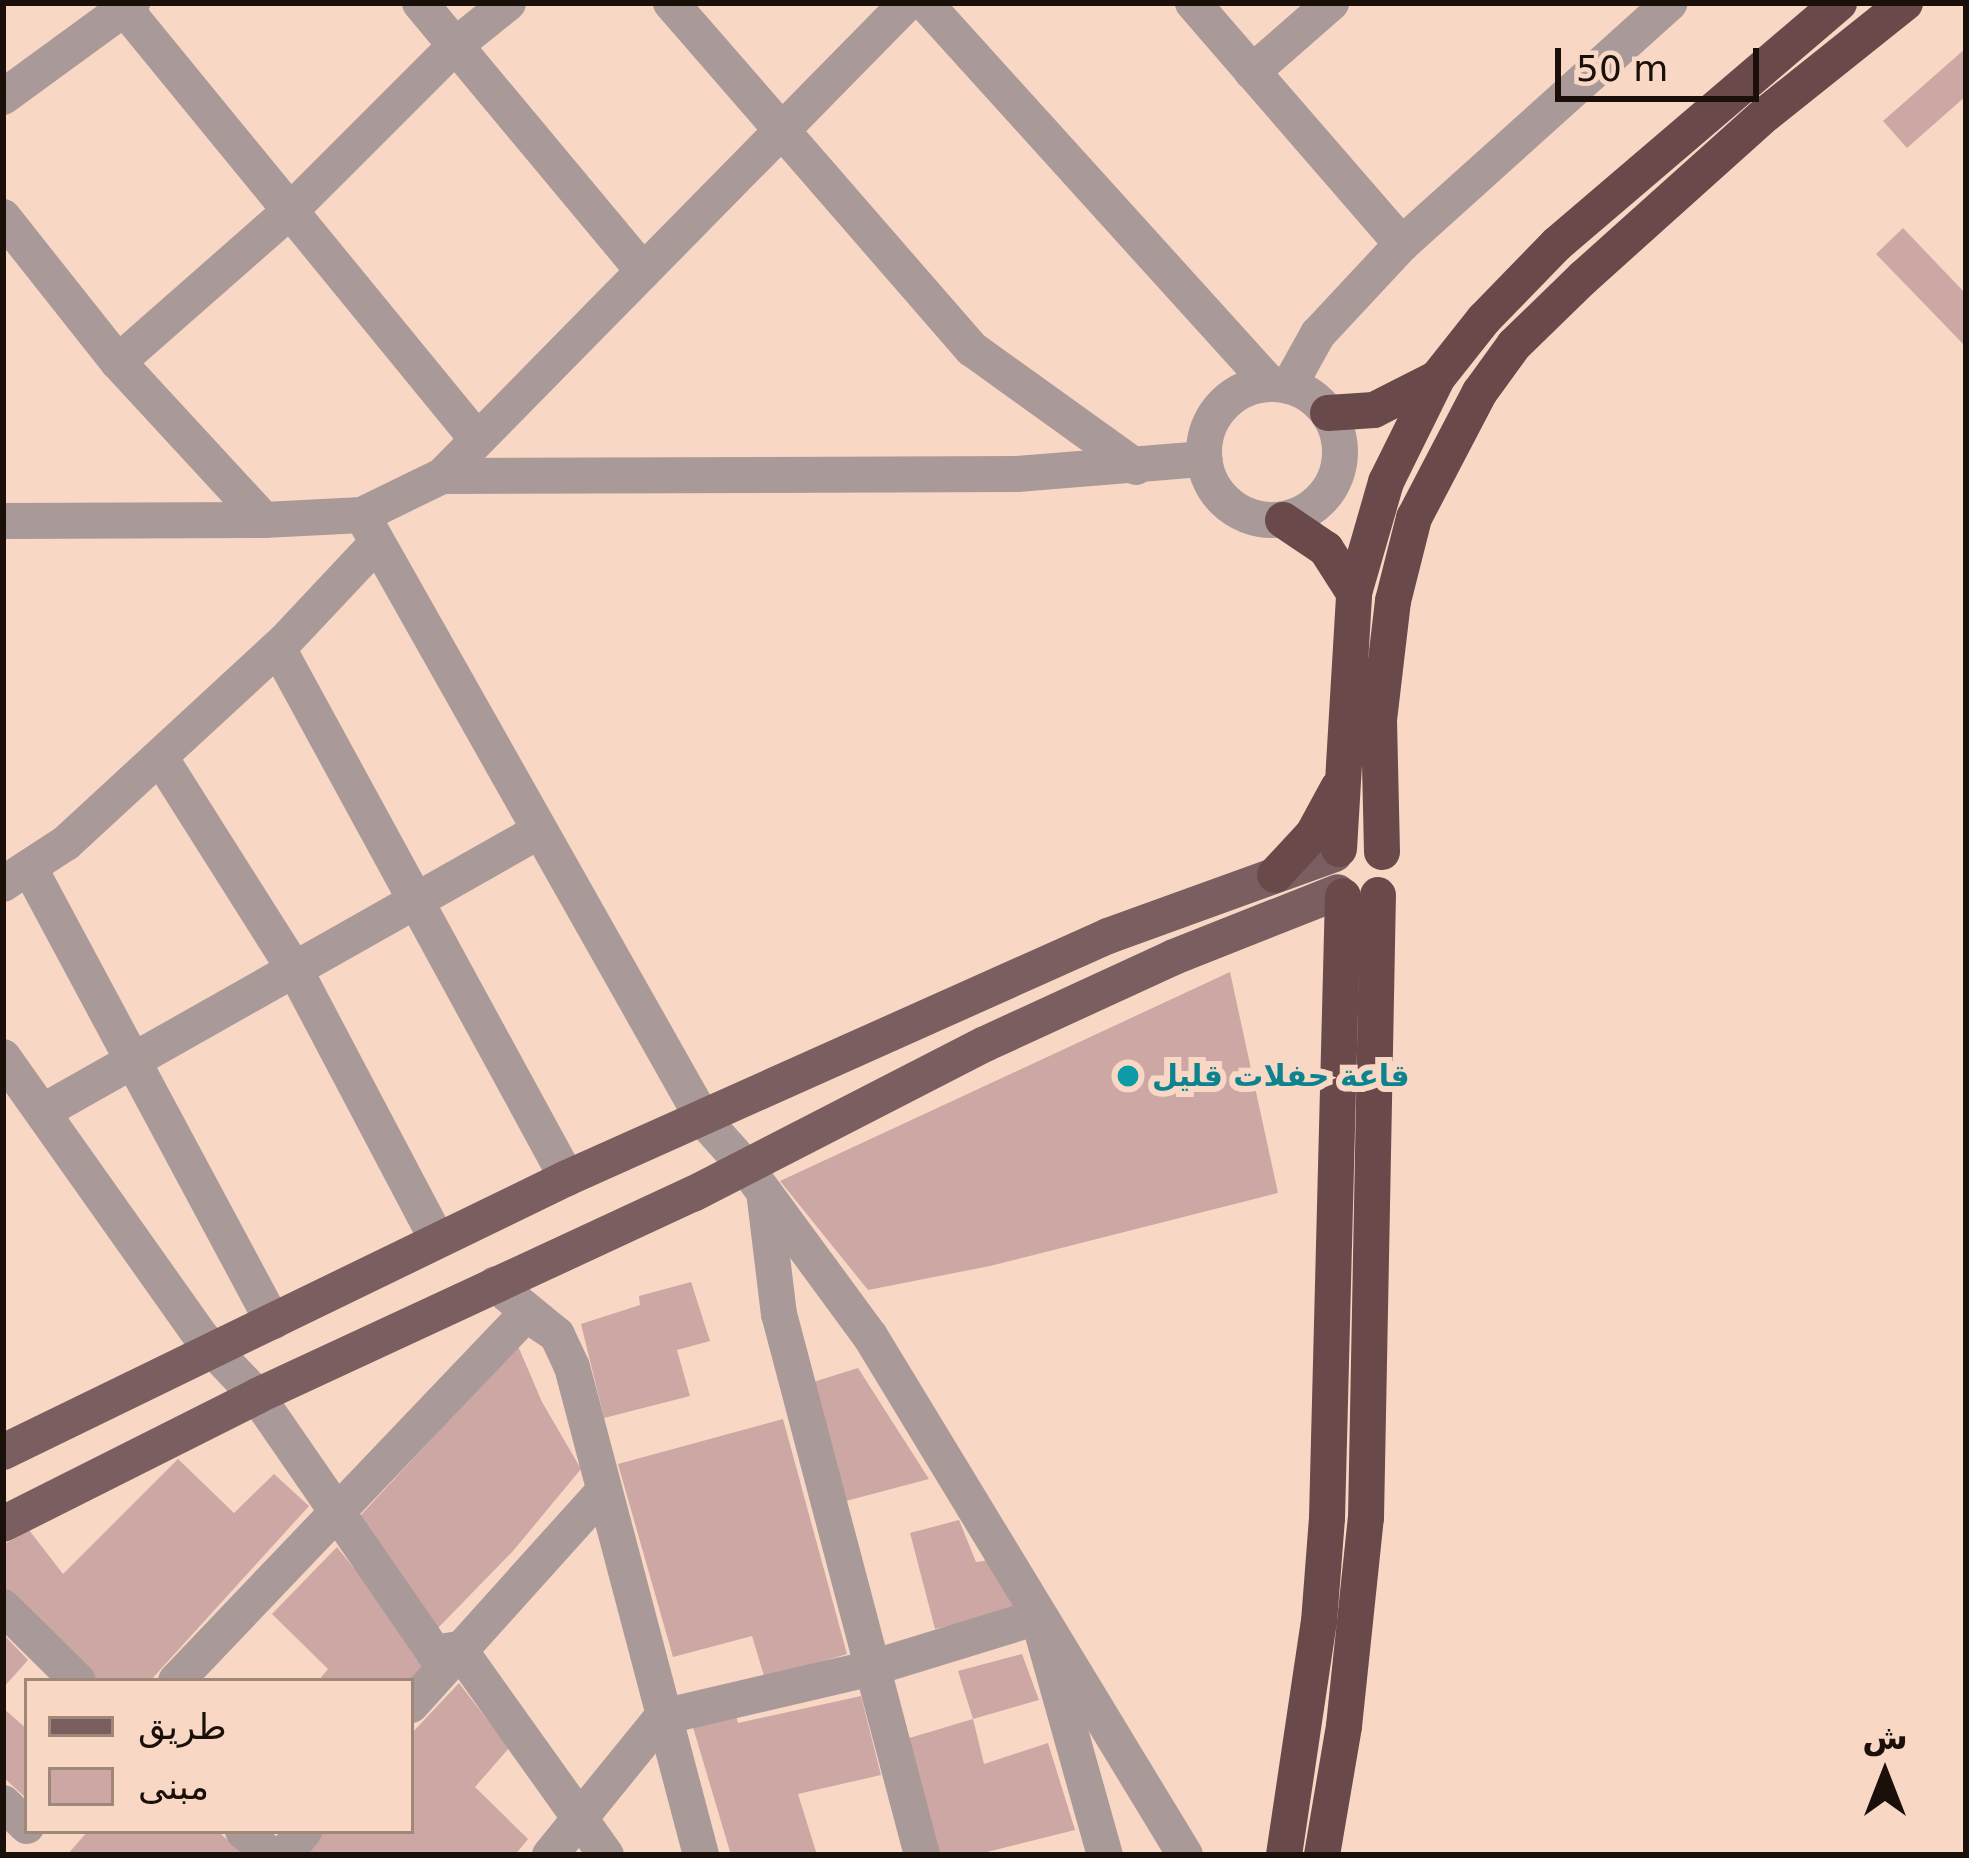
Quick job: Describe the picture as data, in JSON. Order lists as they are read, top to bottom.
{
  "places": ["قاعة حفلات قليل"],
  "legend": ["طريق", "مبنى"],
  "scale_bar": "50 m",
  "north": "top"
}
